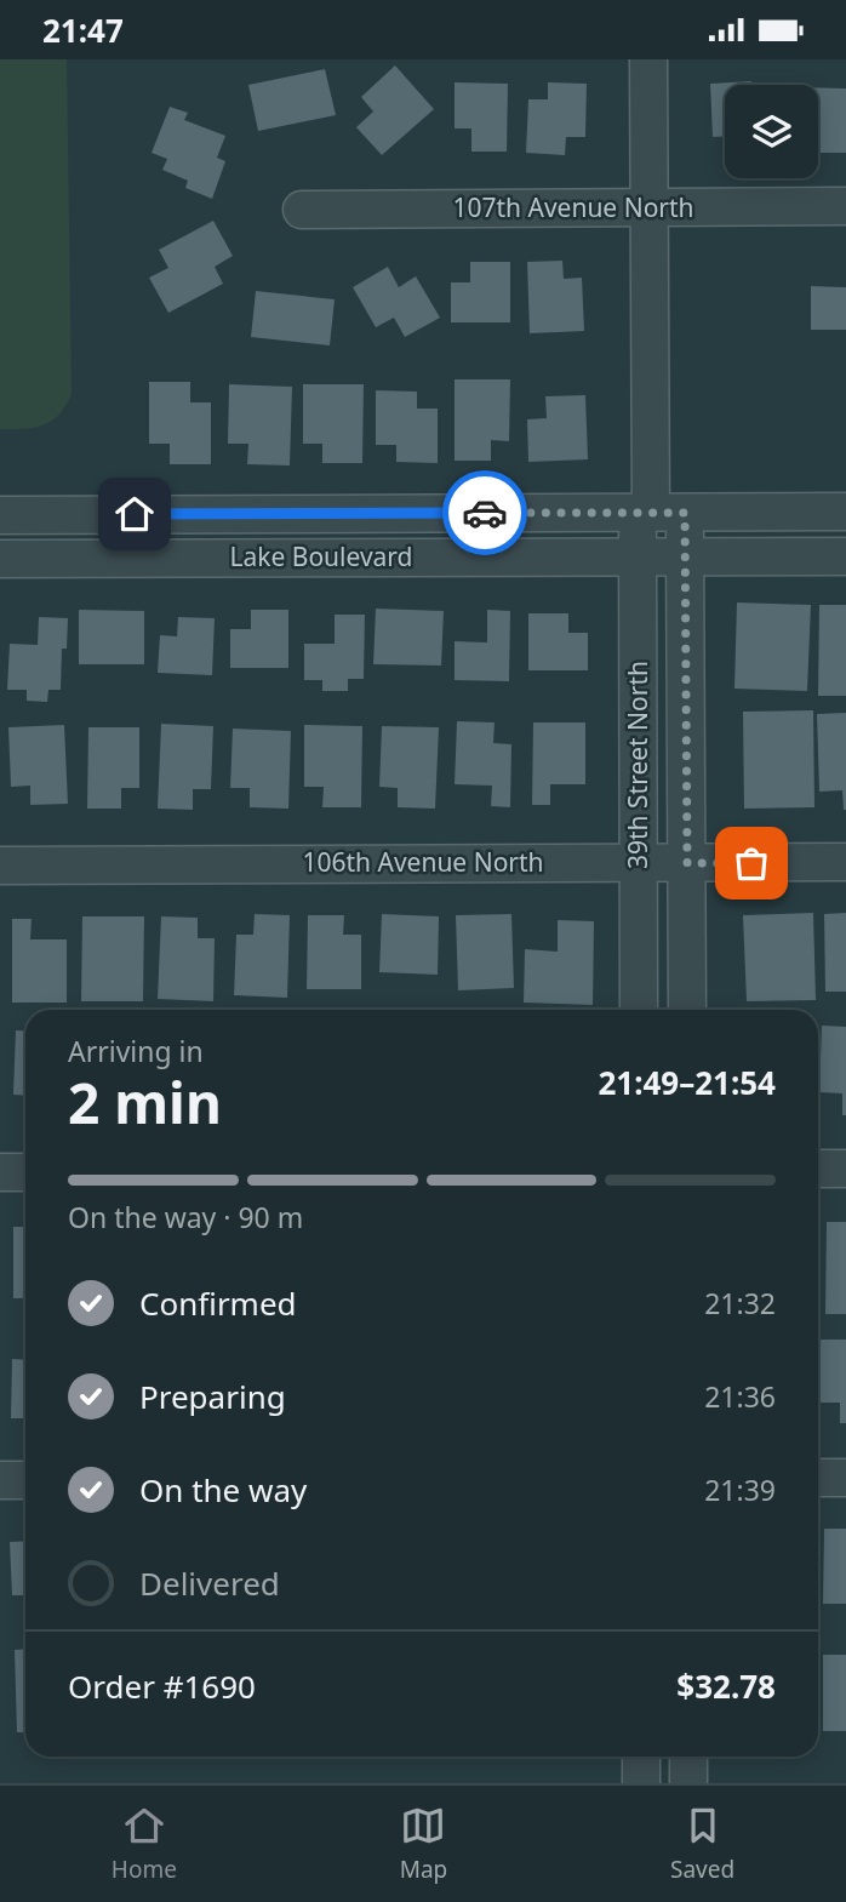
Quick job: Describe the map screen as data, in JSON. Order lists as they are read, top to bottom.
{
  "streets": {
    "street": [
      "107th Avenue North",
      "Lake Boulevard",
      "39th Street North",
      "106th Avenue North"
    ]
  },
  "crossings": [
    ["107th Avenue North", "39th Street North"],
    ["Lake Boulevard", "39th Street North"],
    ["39th Street North", "106th Avenue North"]
  ],
  "page": {
    "status": "21:47",
    "heading": ["2 min", "Arriving in", "21:49–21:54"],
    "panel": ["Order #1690", "$32.78"],
    "bar": "On the way · 90 m",
    "list": [
      ["Confirmed", "21:32"],
      ["Preparing", "21:36"],
      ["On the way", "21:39"],
      "Delivered"
    ],
    "tabs": ["Home", "Map", "Saved"]
  }
}
